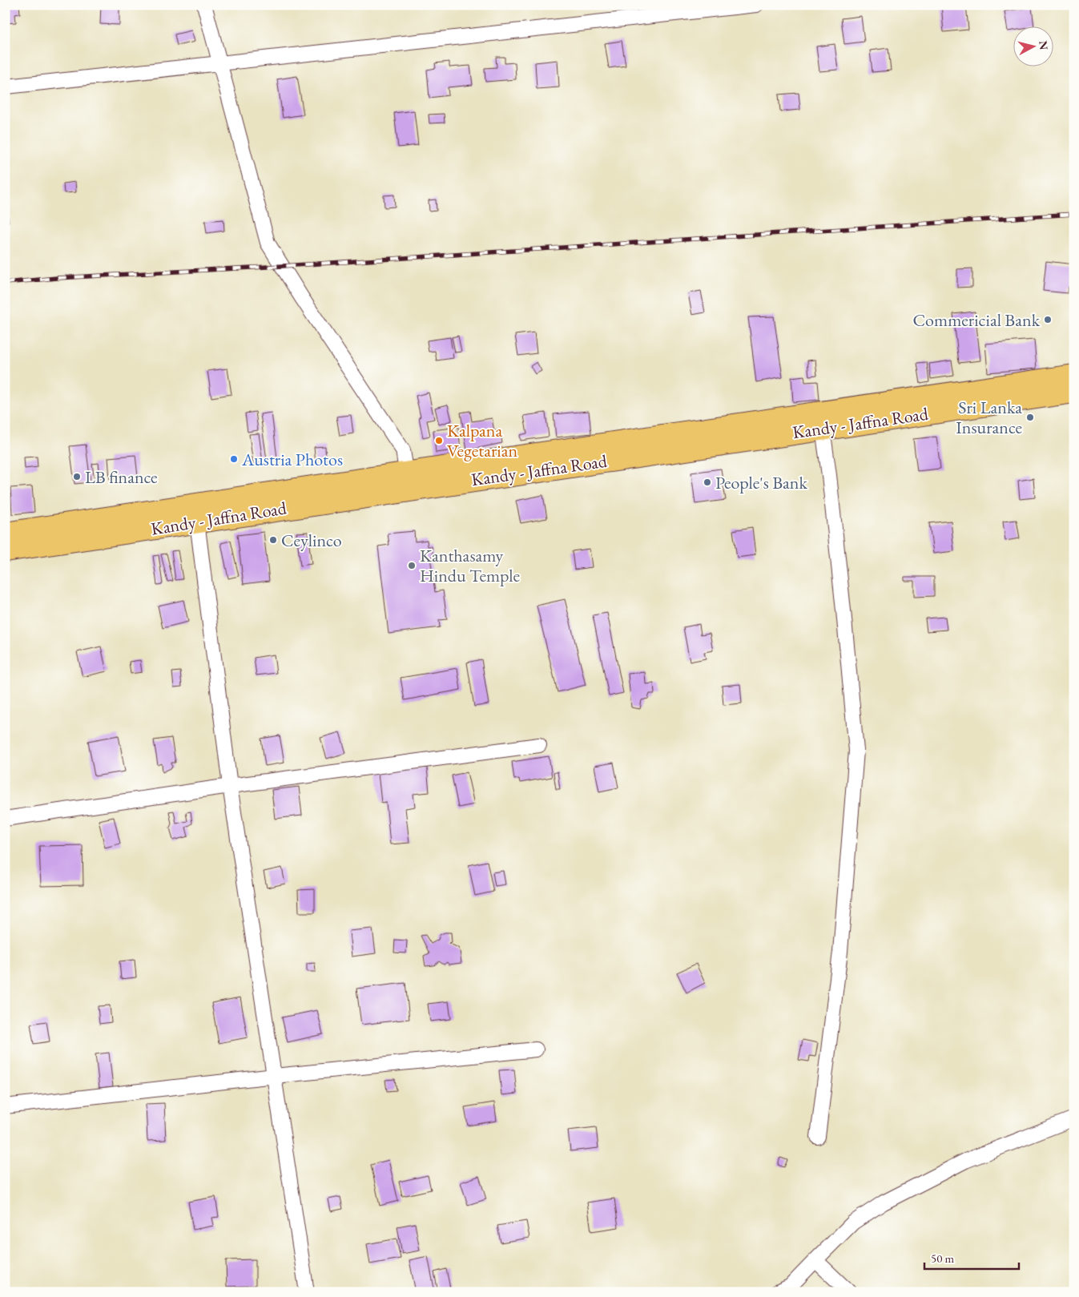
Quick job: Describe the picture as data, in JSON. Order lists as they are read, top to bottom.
{
  "streets": {
    "highway": ["Kandy - Jaffna Road"]
  },
  "places": [
    "Commericial Bank",
    "Sri Lanka Insurance",
    "Kalpana Vegetarian",
    "Austria Photos",
    "LB finance",
    "People's Bank",
    "Ceylinco",
    "Kanthasamy Hindu Temple"
  ],
  "scale_bar": "50 m",
  "north": "right"
}
